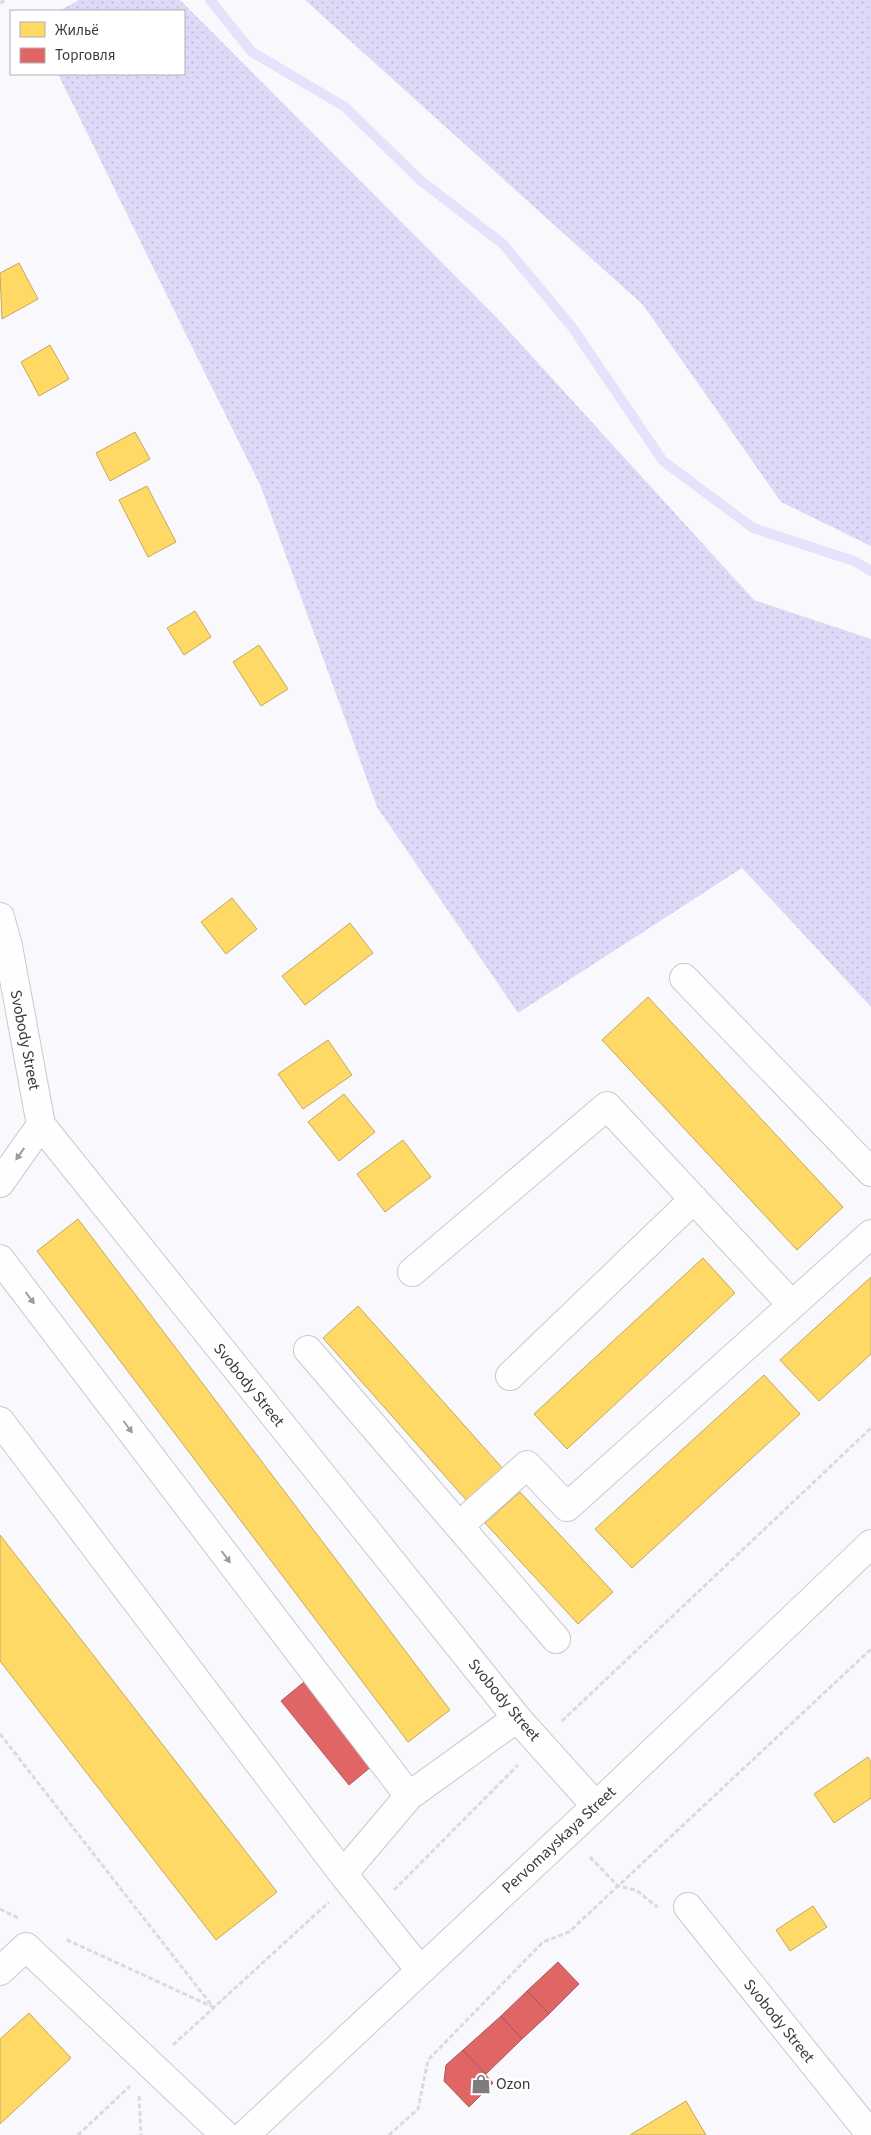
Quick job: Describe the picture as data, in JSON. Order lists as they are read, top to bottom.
{
  "streets": {
    "street": ["Svobody Street", "Pervomayskaya Street"]
  },
  "crossings": [
    ["Svobody Street", "Pervomayskaya Street"]
  ],
  "places": {
    "shop": ["Ozon"]
  },
  "legend": ["Жильё", "Торговля"]
}
